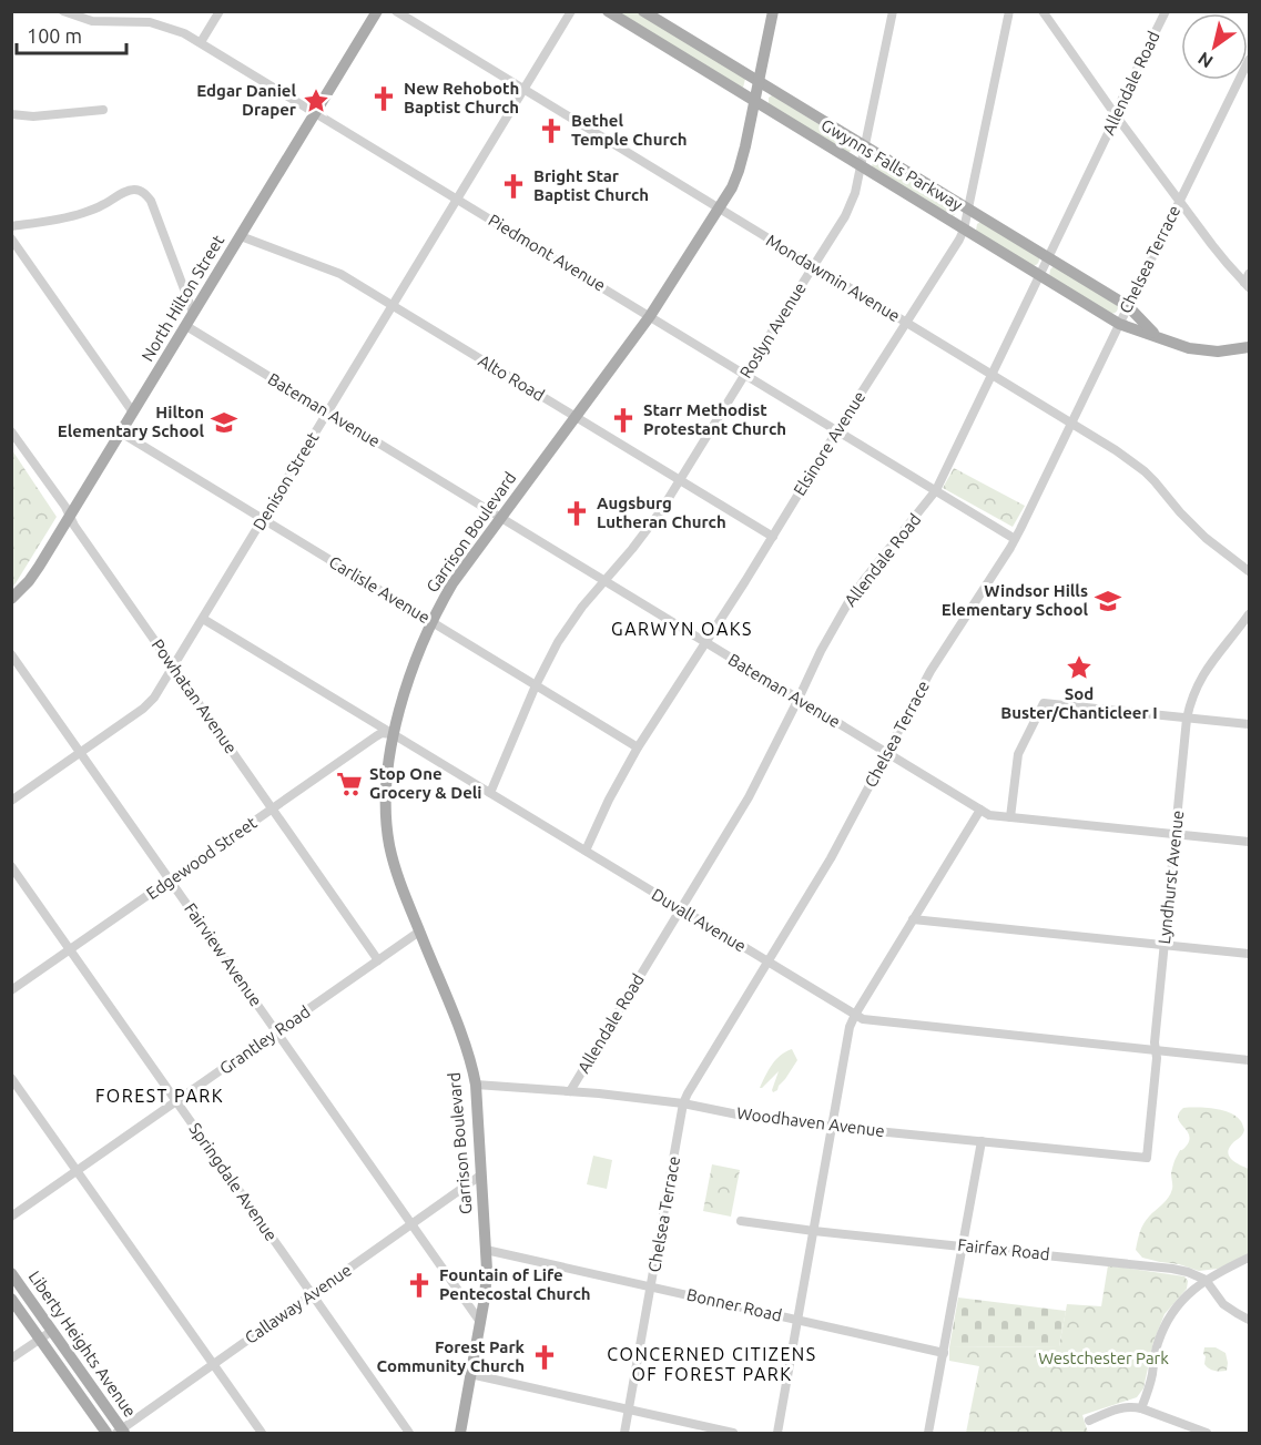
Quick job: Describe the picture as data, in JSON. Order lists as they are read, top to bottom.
{
  "streets": {
    "main road": [
      "Gwynns Falls Parkway",
      "North Hilton Street",
      "Garrison Boulevard",
      "Liberty Heights Avenue"
    ],
    "street": [
      "Allendale Road",
      "Piedmont Avenue",
      "Chelsea Terrace",
      "Mondawmin Avenue",
      "Roslyn Avenue",
      "Alto Road",
      "Bateman Avenue",
      "Elsinore Avenue",
      "Denison Street",
      "Carlisle Avenue",
      "Powhatan Avenue",
      "Edgewood Street",
      "Lyndhurst Avenue",
      "Duvall Avenue",
      "Fairview Avenue",
      "Grantley Road",
      "Woodhaven Avenue",
      "Springdale Avenue",
      "Fairfax Road",
      "Callaway Avenue",
      "Bonner Road"
    ]
  },
  "crossings": [
    ["Allendale Road", "Gwynns Falls Parkway"],
    ["Allendale Road", "Piedmont Avenue"],
    ["Allendale Road", "Mondawmin Avenue"],
    ["Allendale Road", "Bateman Avenue"],
    ["Allendale Road", "Duvall Avenue"],
    ["Allendale Road", "Woodhaven Avenue"],
    ["Gwynns Falls Parkway", "Chelsea Terrace"],
    ["Gwynns Falls Parkway", "Roslyn Avenue"],
    ["Gwynns Falls Parkway", "Elsinore Avenue"],
    ["Gwynns Falls Parkway", "Garrison Boulevard"],
    ["Piedmont Avenue", "Chelsea Terrace"],
    ["Piedmont Avenue", "North Hilton Street"],
    ["Piedmont Avenue", "Roslyn Avenue"],
    ["Piedmont Avenue", "Elsinore Avenue"],
    ["Piedmont Avenue", "Denison Street"],
    ["Piedmont Avenue", "Garrison Boulevard"],
    ["Chelsea Terrace", "Mondawmin Avenue"],
    ["Chelsea Terrace", "Bateman Avenue"],
    ["Chelsea Terrace", "Duvall Avenue"],
    ["Chelsea Terrace", "Woodhaven Avenue"],
    ["Chelsea Terrace", "Bonner Road"],
    ["Mondawmin Avenue", "Roslyn Avenue"],
    ["Mondawmin Avenue", "Elsinore Avenue"],
    ["Mondawmin Avenue", "Denison Street"],
    ["Mondawmin Avenue", "Garrison Boulevard"],
    ["North Hilton Street", "Alto Road"],
    ["North Hilton Street", "Bateman Avenue"],
    ["North Hilton Street", "Carlisle Avenue"],
    ["North Hilton Street", "Powhatan Avenue"],
    ["Roslyn Avenue", "Alto Road"],
    ["Roslyn Avenue", "Bateman Avenue"],
    ["Roslyn Avenue", "Carlisle Avenue"],
    ["Roslyn Avenue", "Duvall Avenue"],
    ["Alto Road", "Elsinore Avenue"],
    ["Alto Road", "Denison Street"],
    ["Alto Road", "Garrison Boulevard"],
    ["Bateman Avenue", "Elsinore Avenue"],
    ["Bateman Avenue", "Denison Street"],
    ["Bateman Avenue", "Garrison Boulevard"],
    ["Bateman Avenue", "Lyndhurst Avenue"],
    ["Elsinore Avenue", "Carlisle Avenue"],
    ["Elsinore Avenue", "Duvall Avenue"],
    ["Denison Street", "Carlisle Avenue"],
    ["Denison Street", "Powhatan Avenue"],
    ["Denison Street", "Duvall Avenue"],
    ["Denison Street", "Fairview Avenue"],
    ["Garrison Boulevard", "Carlisle Avenue"],
    ["Garrison Boulevard", "Edgewood Street"],
    ["Garrison Boulevard", "Duvall Avenue"],
    ["Garrison Boulevard", "Fairview Avenue"],
    ["Garrison Boulevard", "Grantley Road"],
    ["Garrison Boulevard", "Woodhaven Avenue"],
    ["Garrison Boulevard", "Callaway Avenue"],
    ["Garrison Boulevard", "Bonner Road"],
    ["Powhatan Avenue", "Edgewood Street"],
    ["Powhatan Avenue", "Grantley Road"],
    ["Edgewood Street", "Duvall Avenue"],
    ["Edgewood Street", "Fairview Avenue"],
    ["Edgewood Street", "Springdale Avenue"],
    ["Lyndhurst Avenue", "Duvall Avenue"],
    ["Lyndhurst Avenue", "Woodhaven Avenue"],
    ["Fairview Avenue", "Grantley Road"],
    ["Fairview Avenue", "Callaway Avenue"],
    ["Grantley Road", "Springdale Avenue"],
    ["Springdale Avenue", "Callaway Avenue"],
    ["Callaway Avenue", "Liberty Heights Avenue"]
  ],
  "districts": ["GARWYN OAKS", "FOREST PARK", "CONCERNED CITIZENS OF FOREST PARK"],
  "parks": ["Westchester Park"],
  "places": {
    "church": [
      "New Rehoboth Baptist Church",
      "Bethel Temple Church",
      "Bright Star Baptist Church",
      "Starr Methodist Protestant Church",
      "Augsburg Lutheran Church",
      "Fountain of Life Pentecostal Church",
      "Forest Park Community Church"
    ],
    "place": ["Edgar Daniel Draper", "Sod Buster/Chanticleer I"],
    "school or university": ["Hilton Elementary School", "Windsor Hills Elementary School"],
    "supermarket": ["Stop One Grocery & Deli"]
  },
  "scale_bar": "100 m",
  "north": "bottom left"
}
